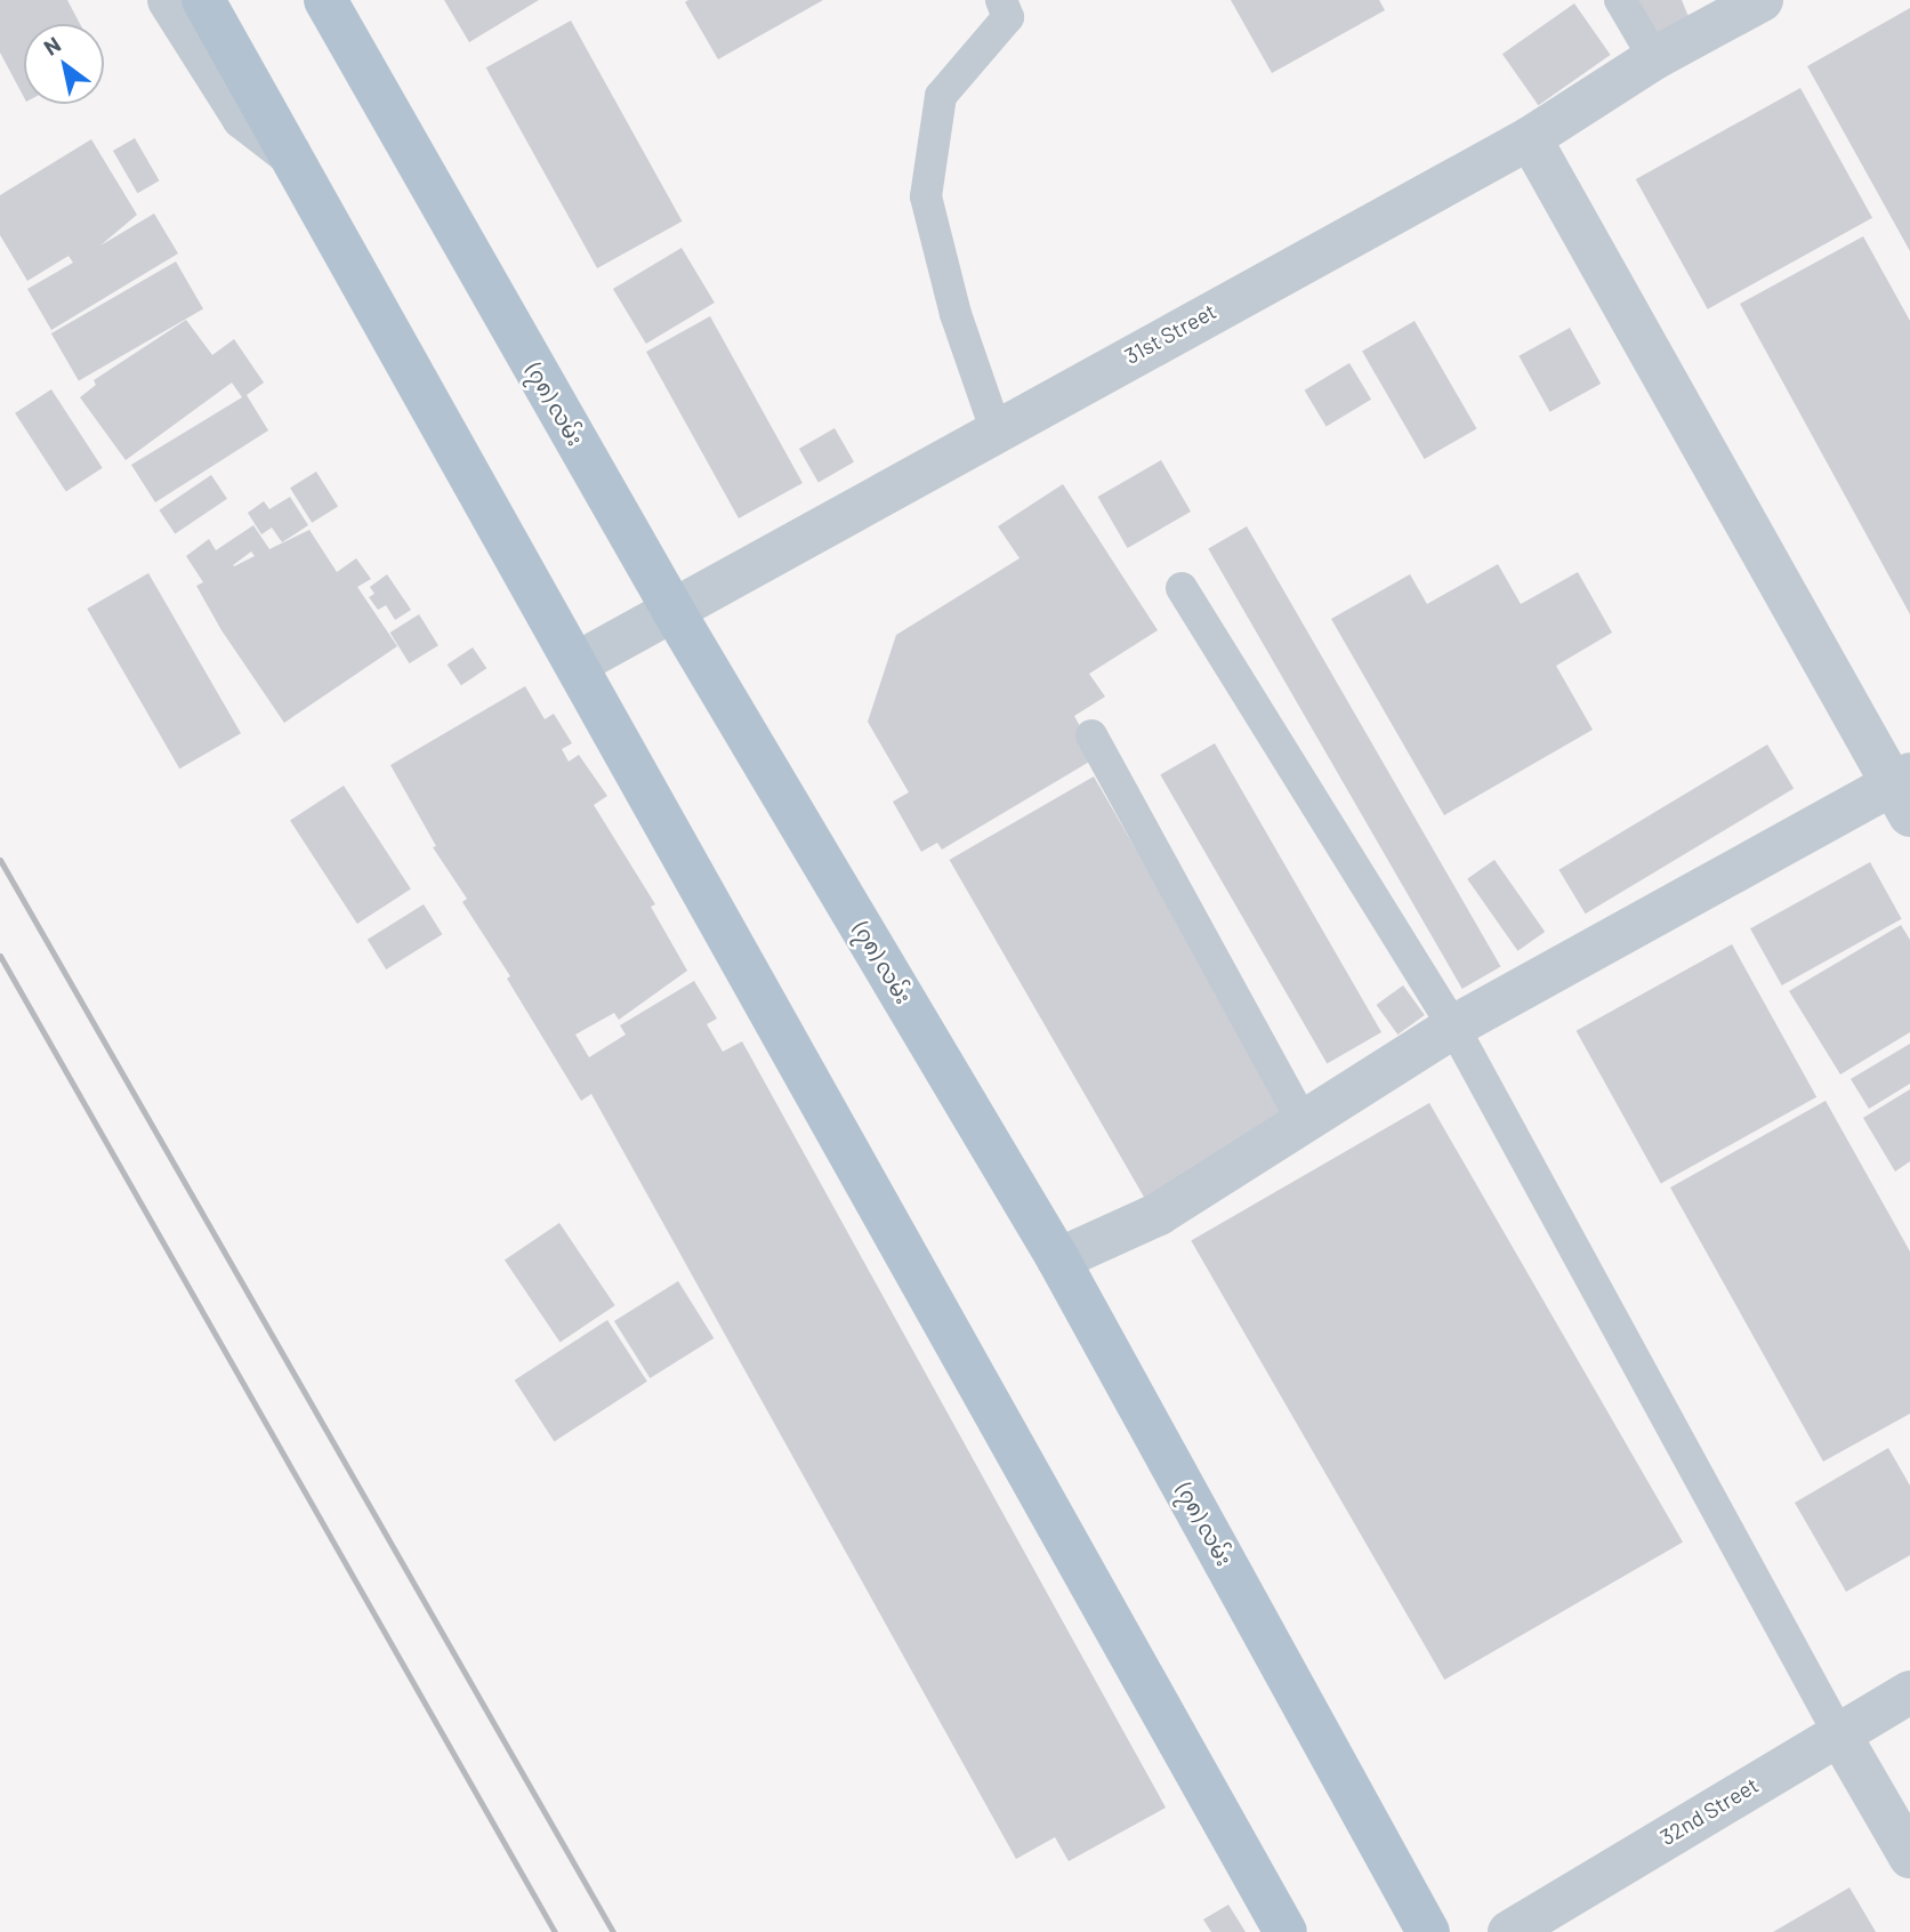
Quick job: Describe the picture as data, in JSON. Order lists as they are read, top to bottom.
{
  "streets": {
    "main road": ["(၇၈) လမ်း"],
    "street": ["31st Street", "32nd Street"]
  },
  "crossings": [
    ["31st Street", "(၇၈) လမ်း"]
  ],
  "north": "top left"
}
